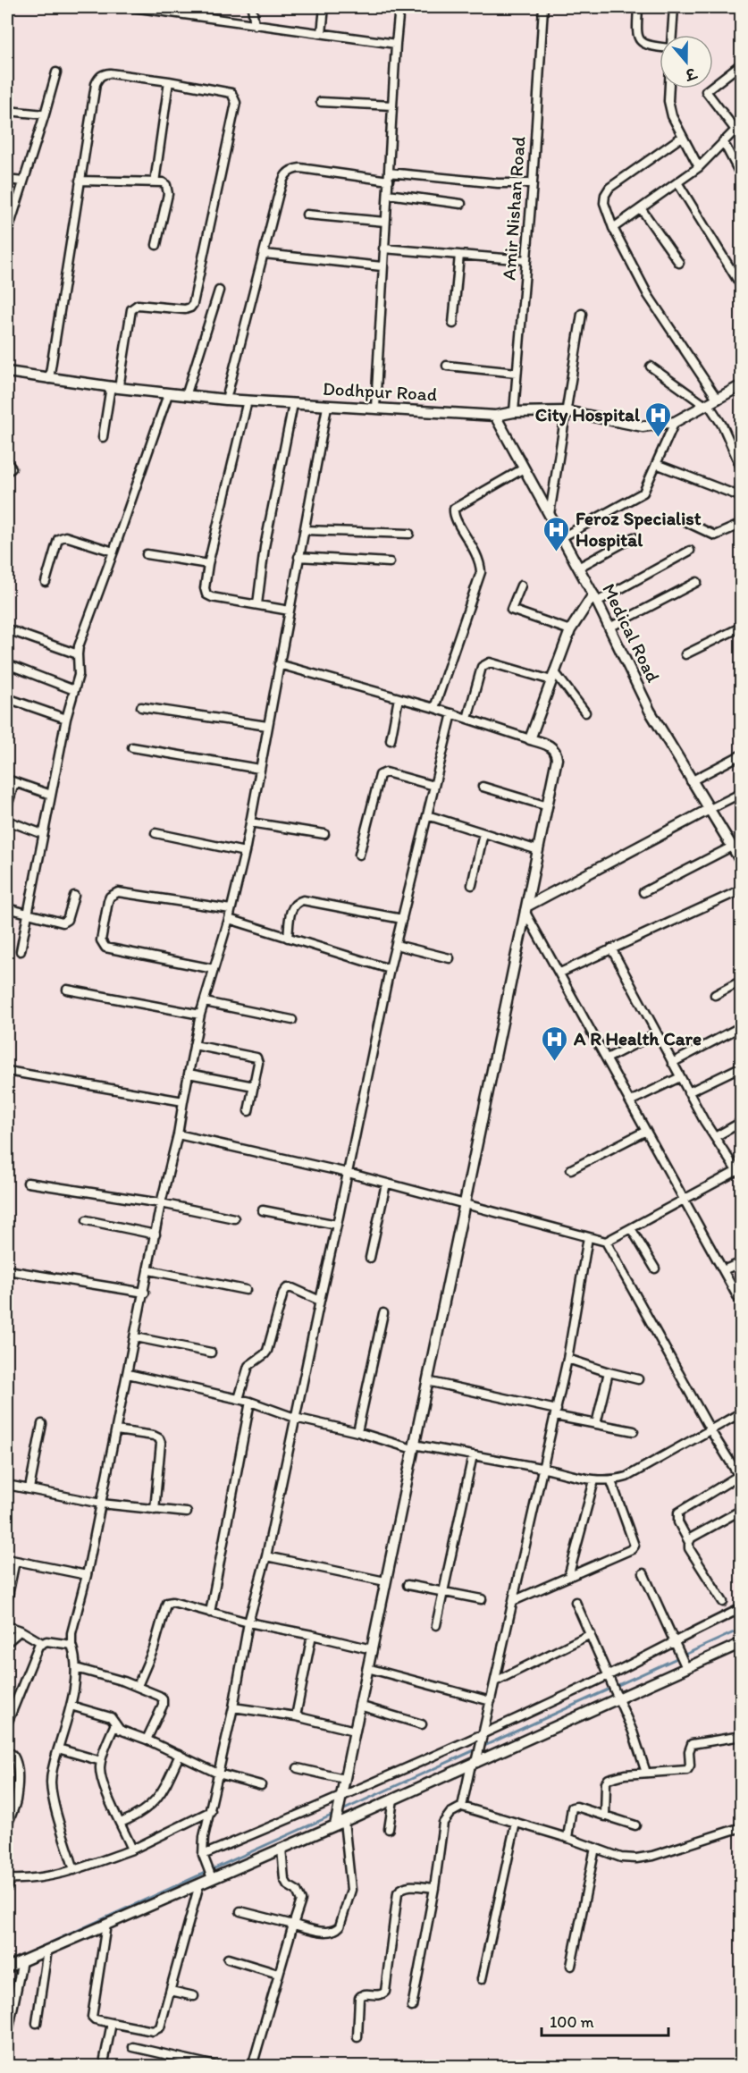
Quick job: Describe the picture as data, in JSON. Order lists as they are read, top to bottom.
{
  "streets": {
    "street": ["Amir Nishan Road", "Dodhpur Road", "Medical Road"]
  },
  "crossings": [
    ["Amir Nishan Road", "Dodhpur Road"],
    ["Dodhpur Road", "Medical Road"]
  ],
  "places": {
    "hospital": ["City Hospital", "Feroz Specialist Hospital", "A R Health Care"]
  },
  "scale_bar": "100 m",
  "north": "bottom"
}
